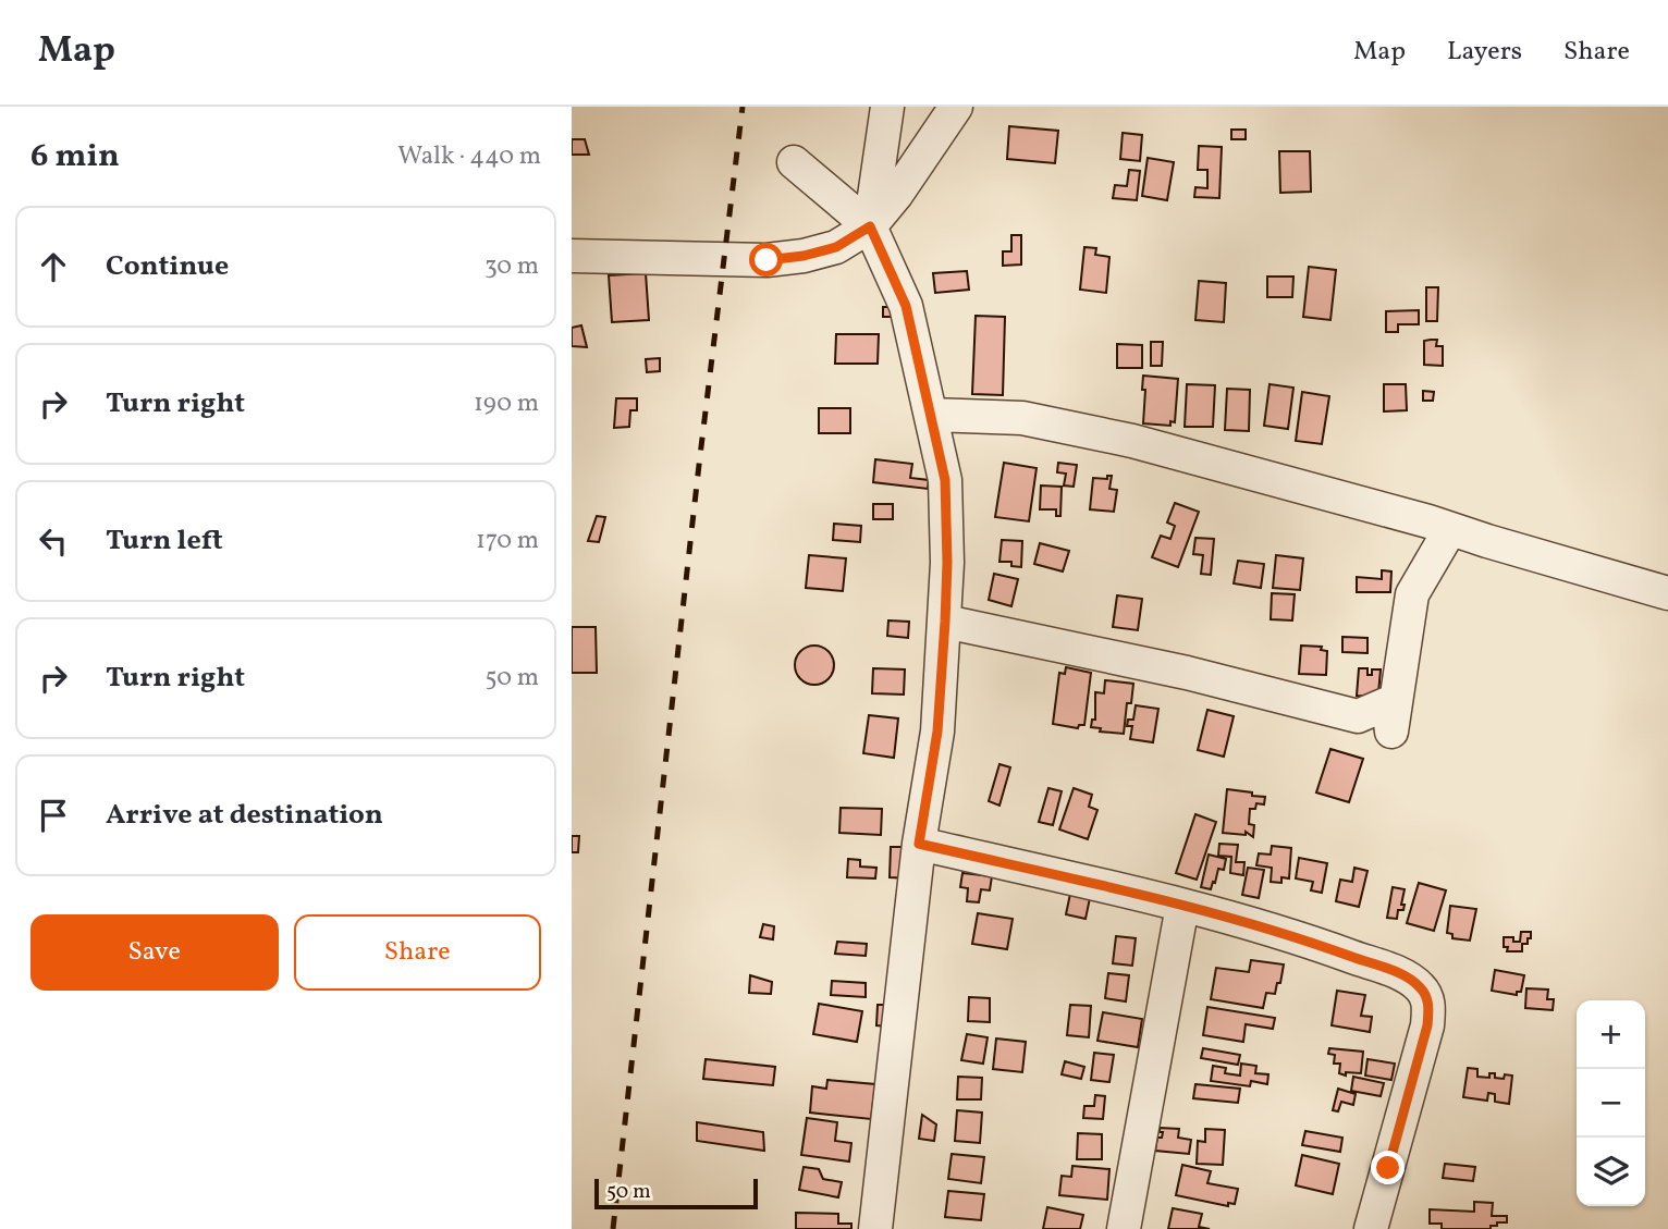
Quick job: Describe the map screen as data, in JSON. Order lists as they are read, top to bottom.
{
  "scale_bar": "50 m",
  "page": {
    "header": "Map",
    "nav": ["Map", "Layers", "Share"],
    "heading": ["6 min", "Walk · 440 m"],
    "list": [
      ["Continue", "30 m"],
      ["Turn right", "190 m"],
      ["Turn left", "170 m"],
      ["Turn right", "50 m"],
      "Arrive at destination"
    ],
    "buttons": ["Save", "Share"],
    "map_buttons": ["+", "−"],
    "scale": "50 m"
  }
}
